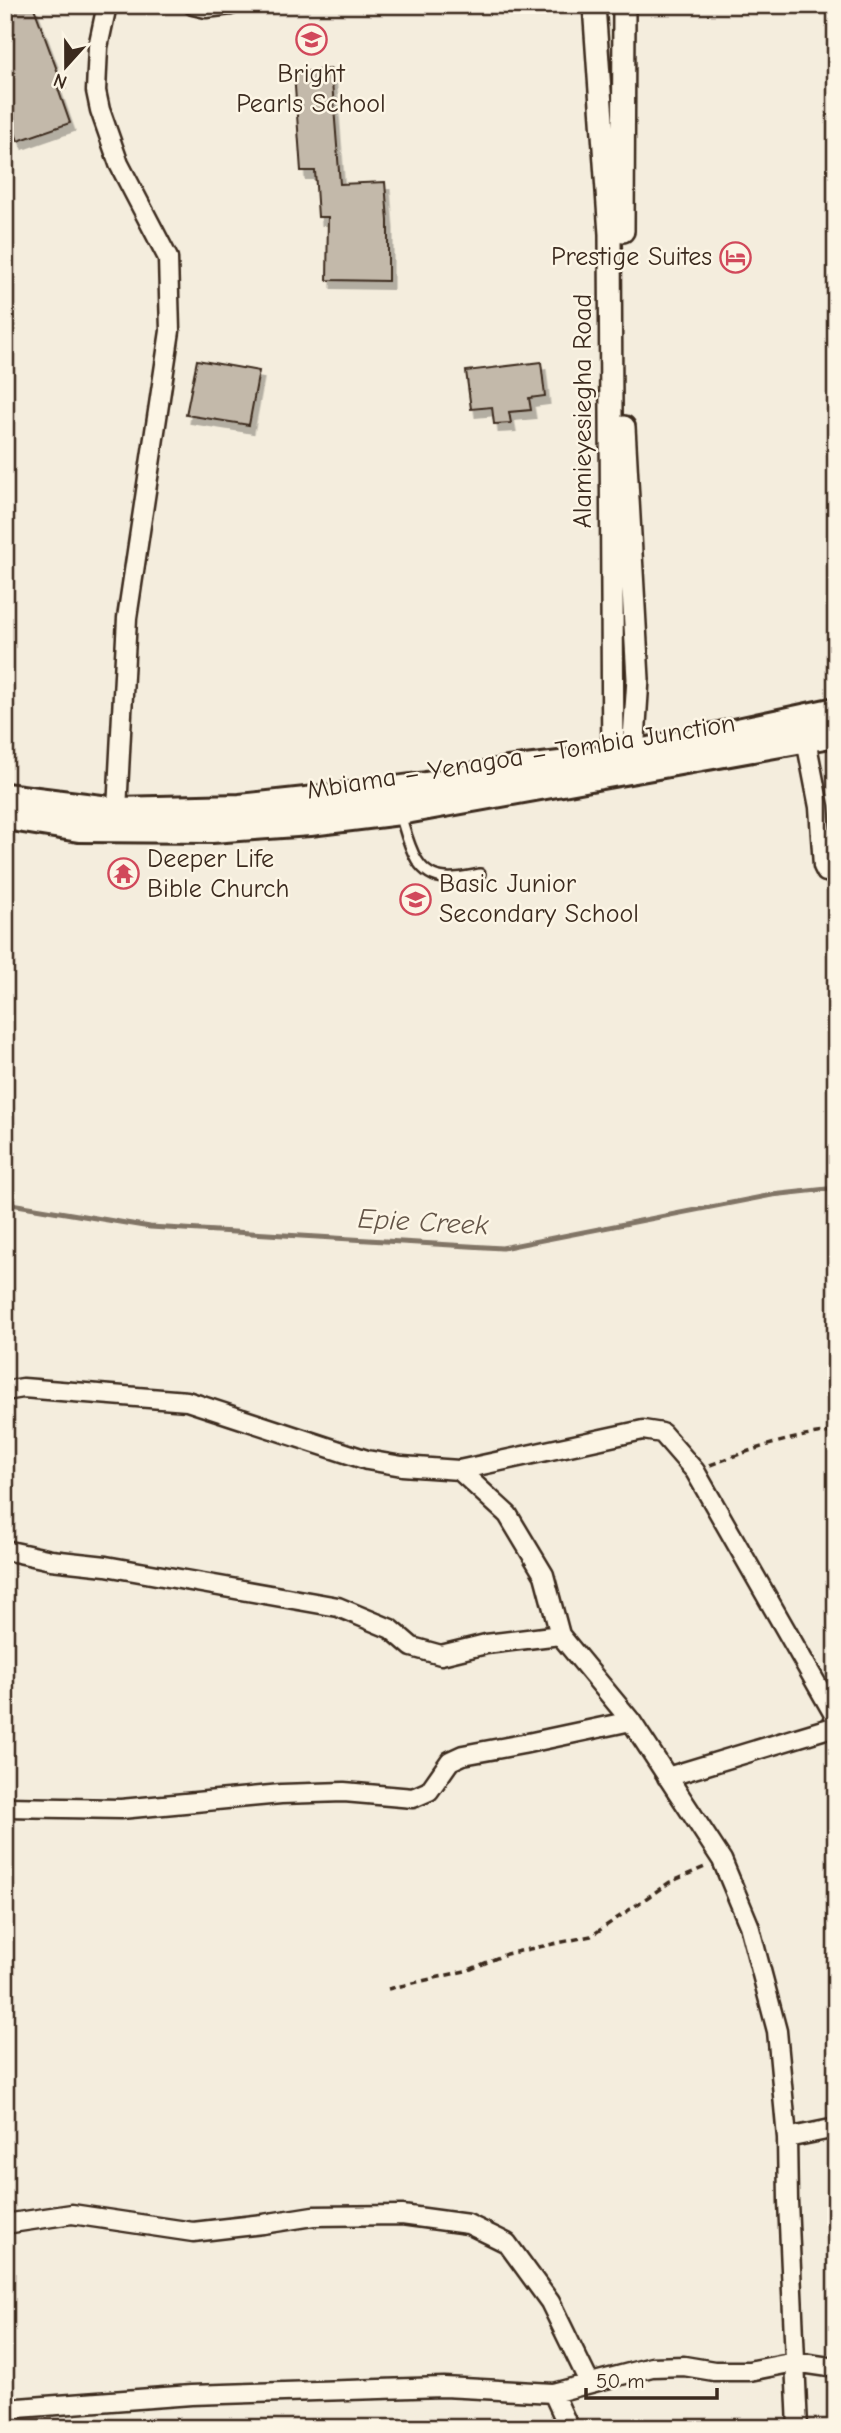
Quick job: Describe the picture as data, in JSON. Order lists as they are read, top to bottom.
{
  "streets": {
    "main road": ["Mbiama – Yenagoa – Tombia Junction"],
    "street": ["Alamieyesiegha Road"]
  },
  "crossings": [
    ["Alamieyesiegha Road", "Mbiama – Yenagoa – Tombia Junction"]
  ],
  "water": ["Epie Creek"],
  "places": {
    "school or university": ["Bright Pearls School", "Basic Junior Secondary School"],
    "hotel": ["Prestige Suites"],
    "temple": ["Deeper Life Bible Church"]
  },
  "scale_bar": "50 m",
  "north": "bottom"
}
